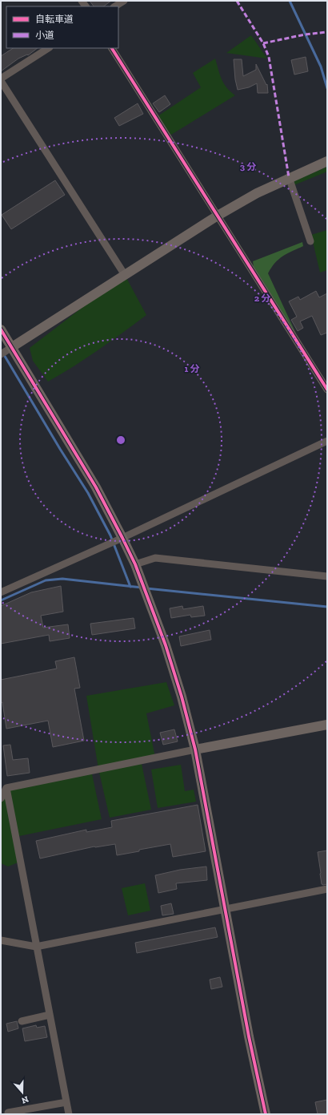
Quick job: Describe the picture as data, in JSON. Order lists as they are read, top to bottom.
{
  "legend": ["自転車道", "小道"],
  "north": "bottom",
  "rings": ["3 分", "2 分", "1 分"]
}
